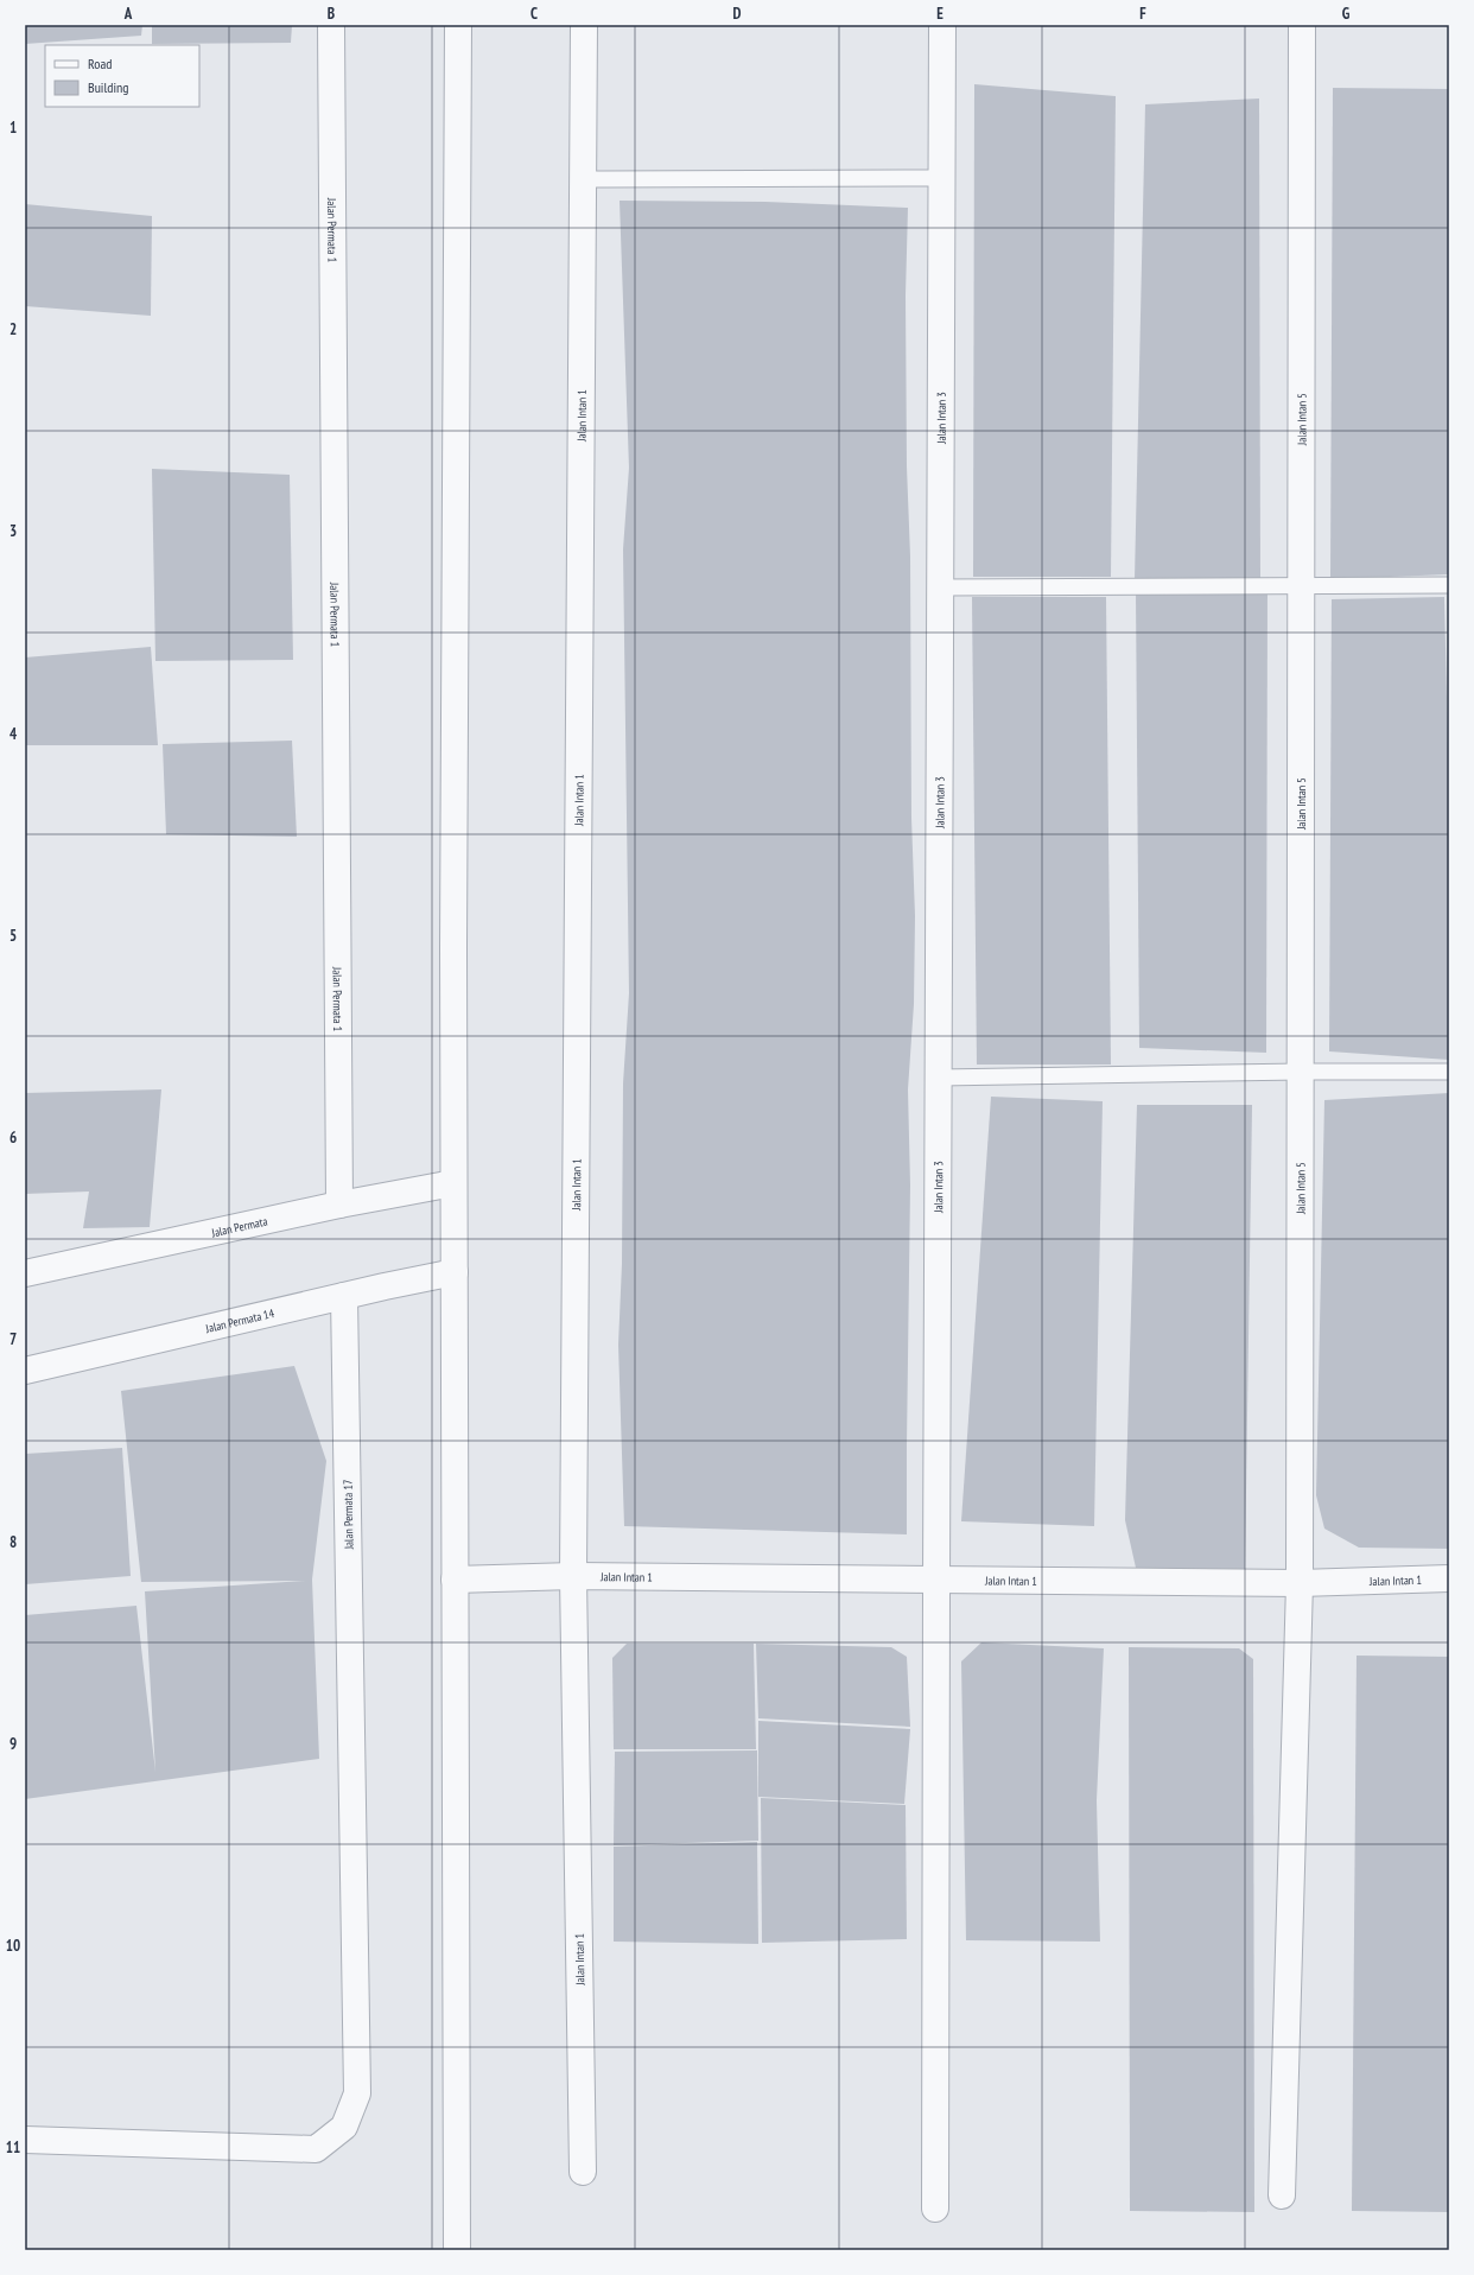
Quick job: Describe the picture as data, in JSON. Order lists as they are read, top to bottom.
{
  "streets": {
    "street": [
      "Jalan Permata 1",
      "Jalan Intan 1",
      "Jalan Intan 3",
      "Jalan Intan 5",
      "Jalan Permata",
      "Jalan Permata 14",
      "Jalan Permata 17"
    ]
  },
  "crossings": [
    ["Jalan Permata 1", "Jalan Permata"],
    ["Jalan Intan 1", "Jalan Intan 3"],
    ["Jalan Intan 1", "Jalan Intan 5"],
    ["Jalan Permata 14", "Jalan Permata 17"]
  ],
  "legend": ["Road", "Building"],
  "grid": {
    "columns": [
      "A",
      "B",
      "C",
      "D",
      "E",
      "F",
      "G"
    ],
    "rows": [
      "1",
      "2",
      "3",
      "4",
      "5",
      "6",
      "7",
      "8",
      "9",
      "10",
      "11"
    ]
  }
}
